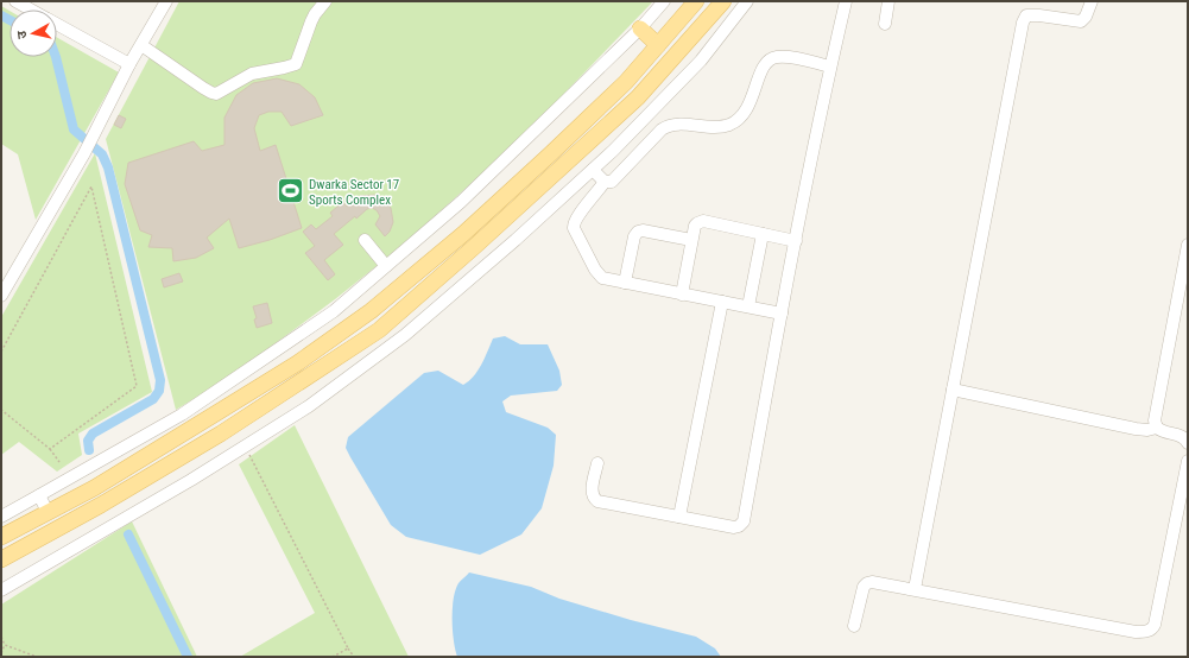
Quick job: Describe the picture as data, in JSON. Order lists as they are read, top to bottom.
{
  "places": {
    "sports": ["Dwarka Sector 17 Sports Complex"]
  },
  "north": "left"
}
